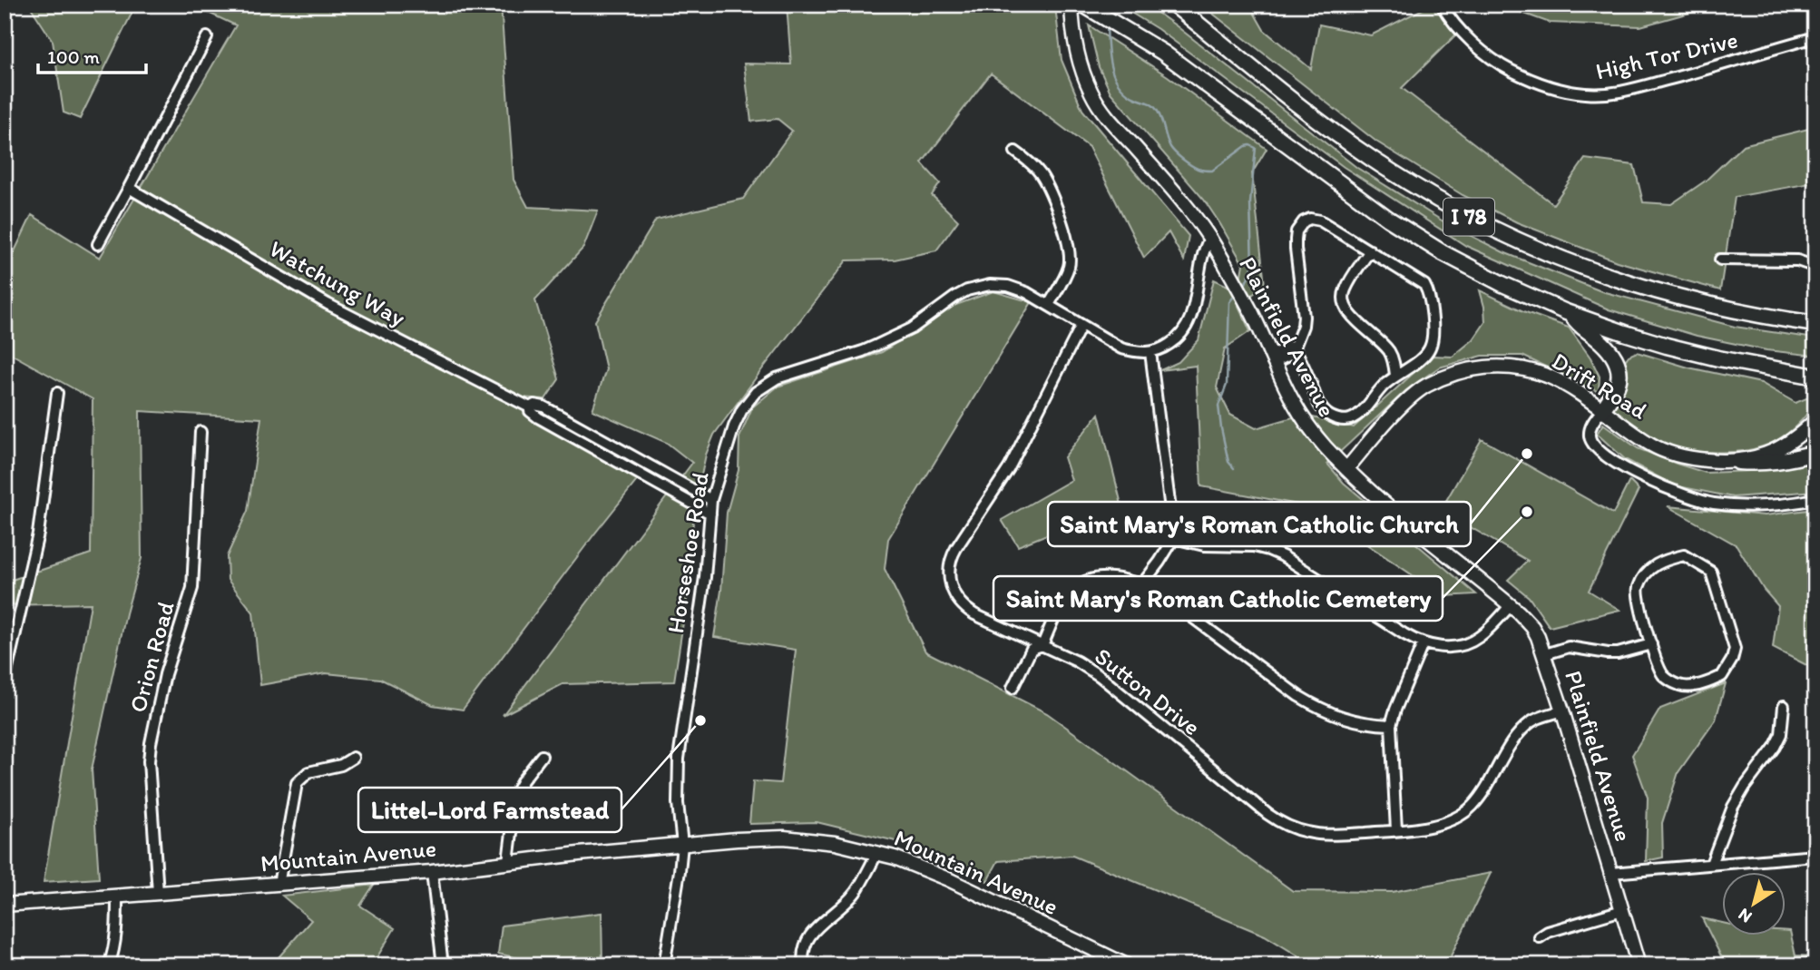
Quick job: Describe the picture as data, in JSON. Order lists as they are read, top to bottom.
{
  "streets": {
    "highway": ["I 78"],
    "main road": ["Plainfield Avenue", "Drift Road", "Mountain Avenue"],
    "street": [
      "High Tor Drive",
      "Watchung Way",
      "Horseshoe Road",
      "Orion Road",
      "Sutton Drive"
    ]
  },
  "crossings": [
    ["Watchung Way", "Horseshoe Road"],
    ["Plainfield Avenue", "Drift Road"],
    ["Plainfield Avenue", "Sutton Drive"],
    ["Horseshoe Road", "Sutton Drive"],
    ["Horseshoe Road", "Mountain Avenue"],
    ["Orion Road", "Mountain Avenue"]
  ],
  "places": ["Saint Mary's Roman Catholic Church", "Saint Mary's Roman Catholic Cemetery", "Littel-Lord Farmstead"],
  "scale_bar": "100 m",
  "north": "bottom left"
}
